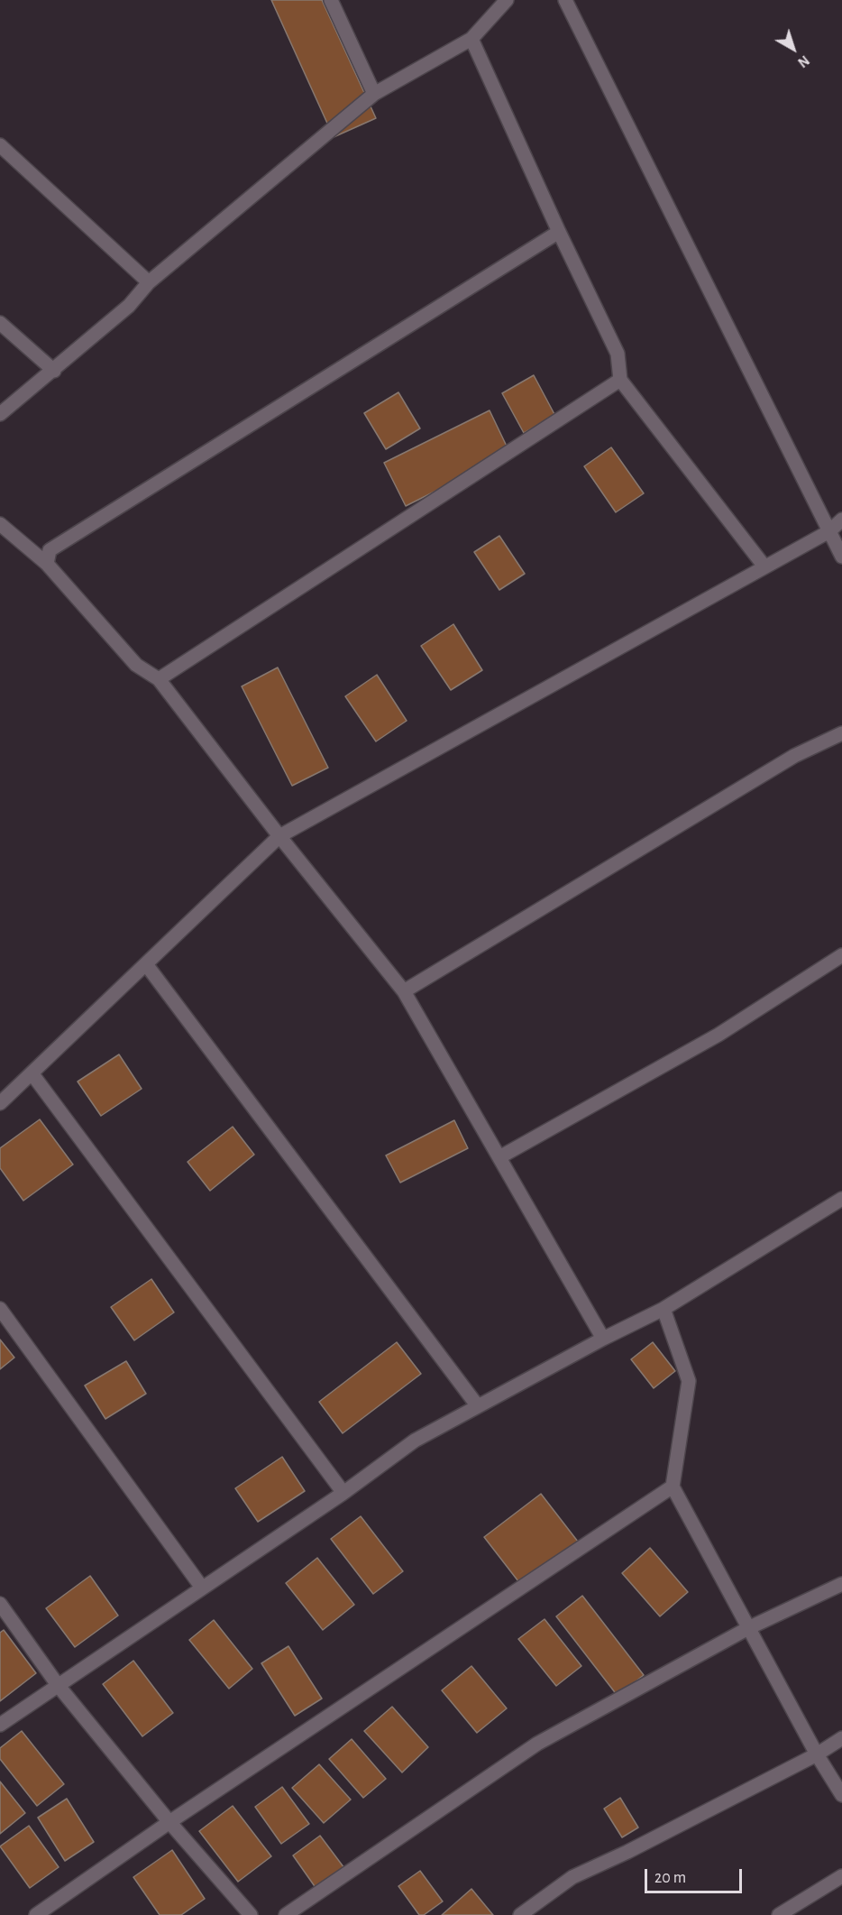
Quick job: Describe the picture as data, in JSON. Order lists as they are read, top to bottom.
{
  "scale_bar": "20 m",
  "north": "bottom right"
}
